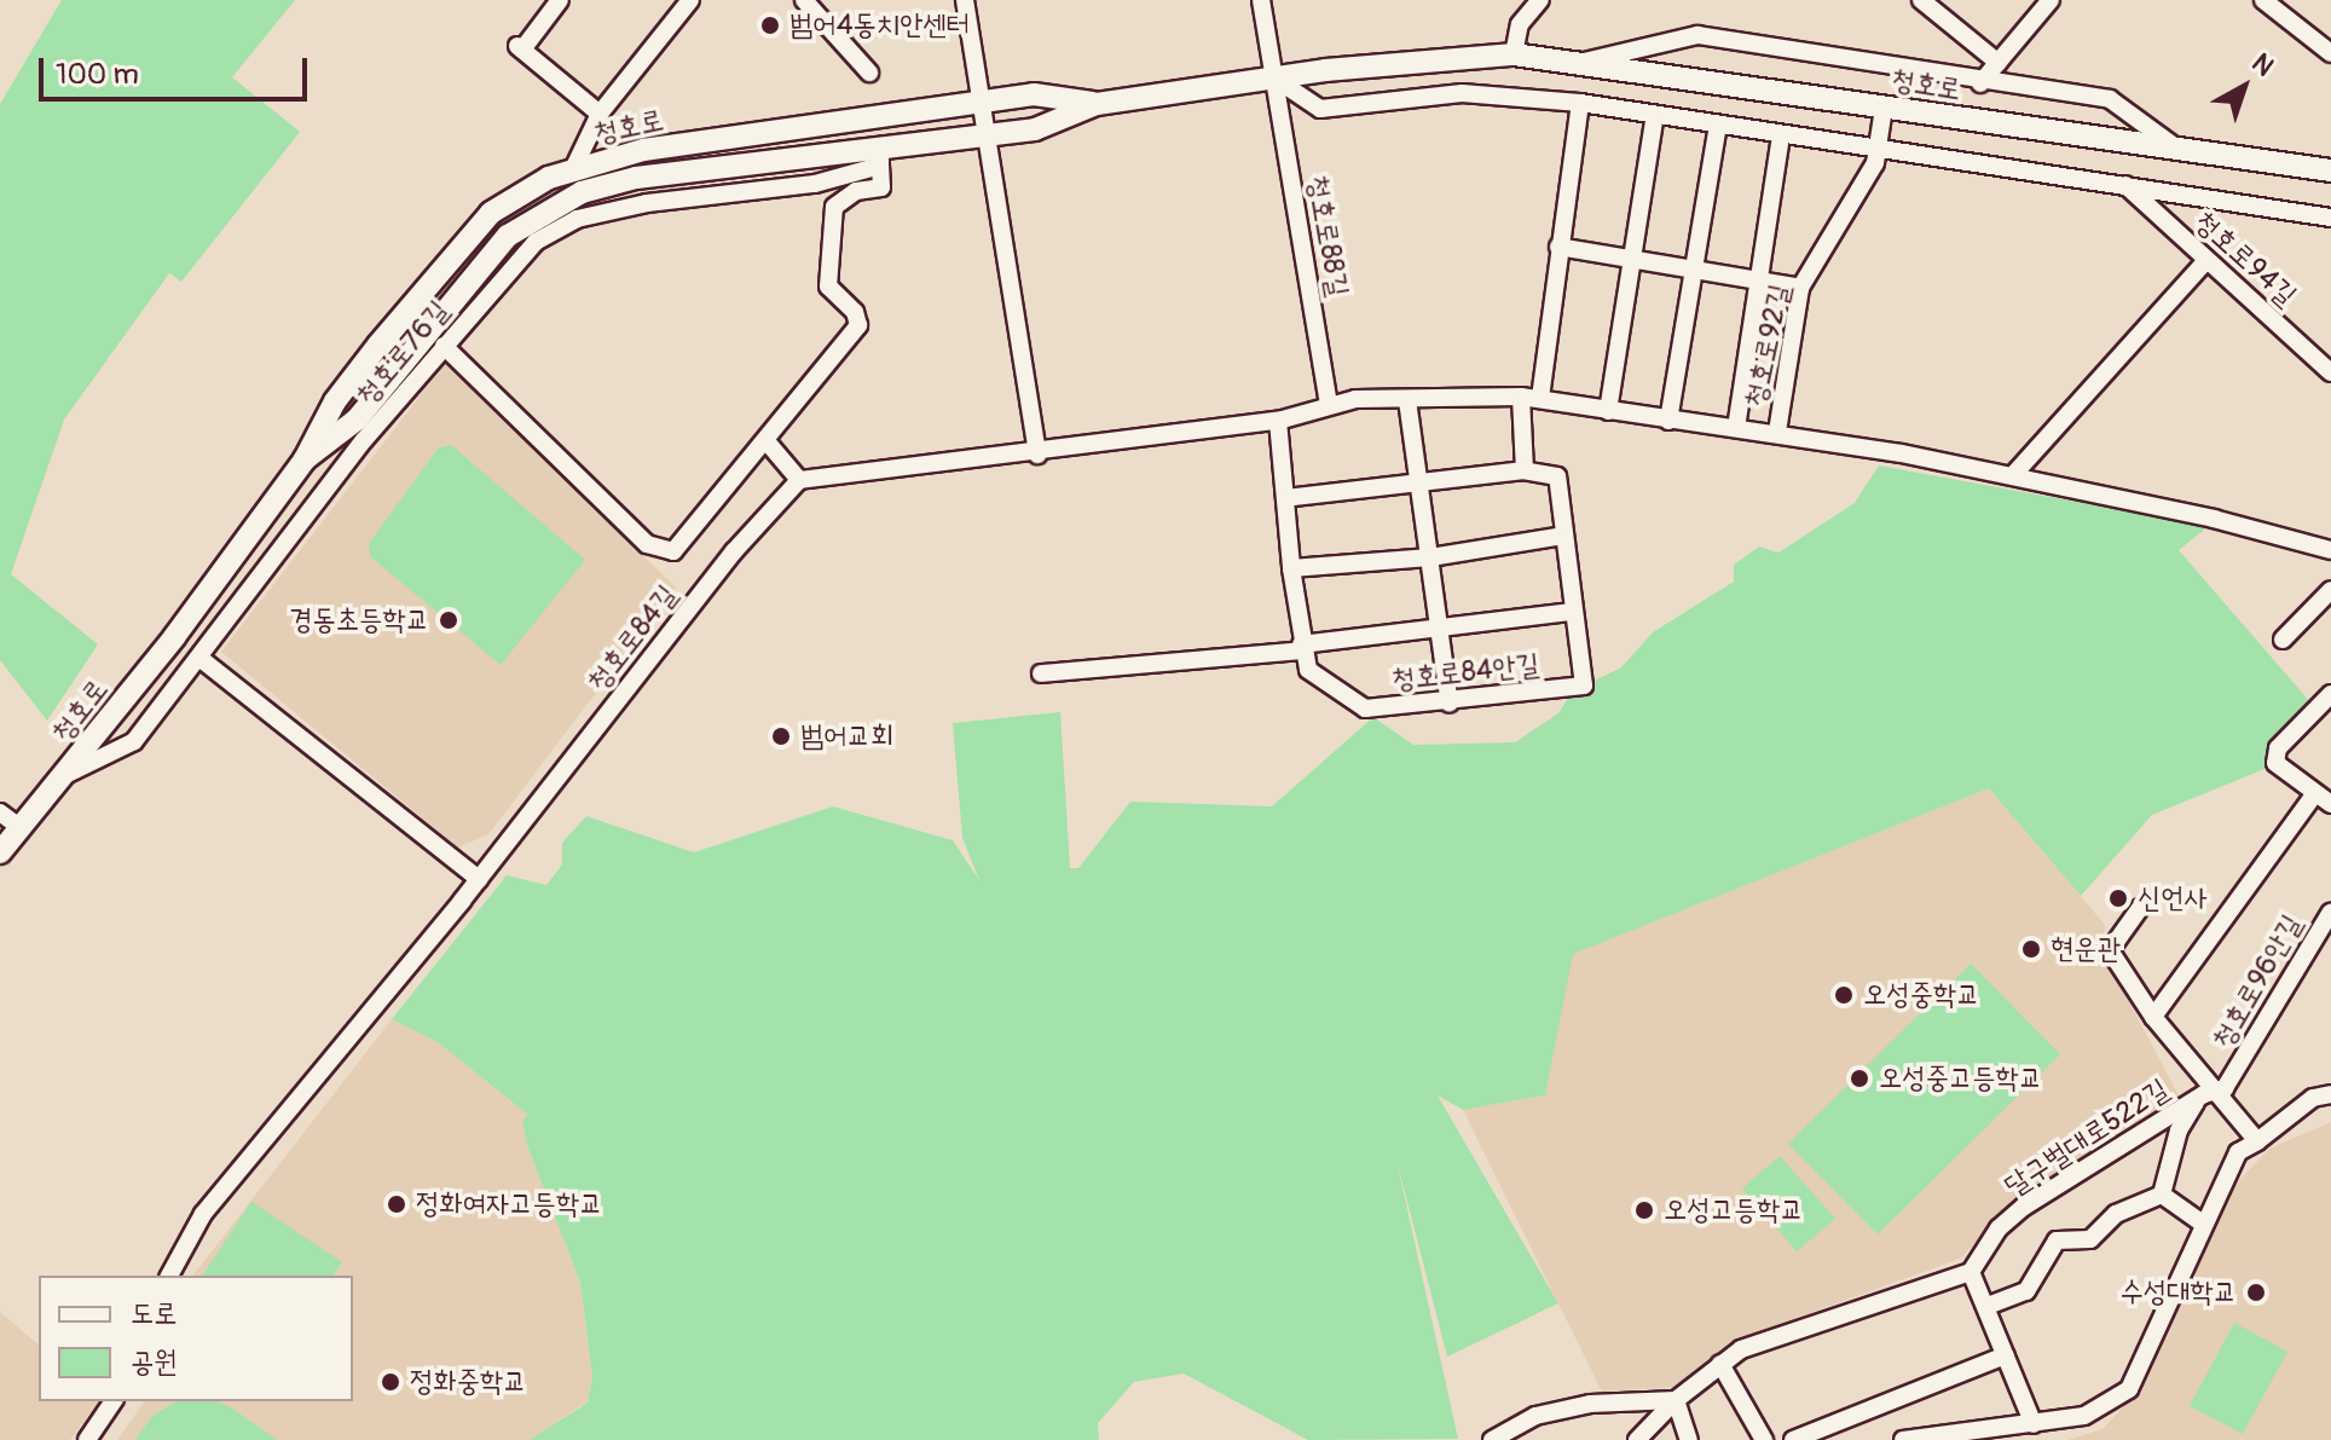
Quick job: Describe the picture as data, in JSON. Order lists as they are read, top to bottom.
{
  "streets": {
    "main road": ["청호로"],
    "street": [
      "청호로88길",
      "청호로94길",
      "청호로92길",
      "청호로76길",
      "청호로84길",
      "청호로84안길",
      "청호로96안길",
      "달구벌대로522길"
    ]
  },
  "crossings": [
    ["청호로", "청호로88길"],
    ["청호로", "청호로92길"],
    ["청호로", "청호로76길"],
    ["청호로96안길", "달구벌대로522길"]
  ],
  "places": [
    "범어4동치안센터",
    "경동초등학교",
    "범어교회",
    "신언사",
    "현운관",
    "오성중학교",
    "오성중고등학교",
    "정화여자고등학교",
    "오성고등학교",
    "수성대학교",
    "정화중학교"
  ],
  "legend": ["도로", "공원"],
  "scale_bar": "100 m",
  "north": "top right"
}
